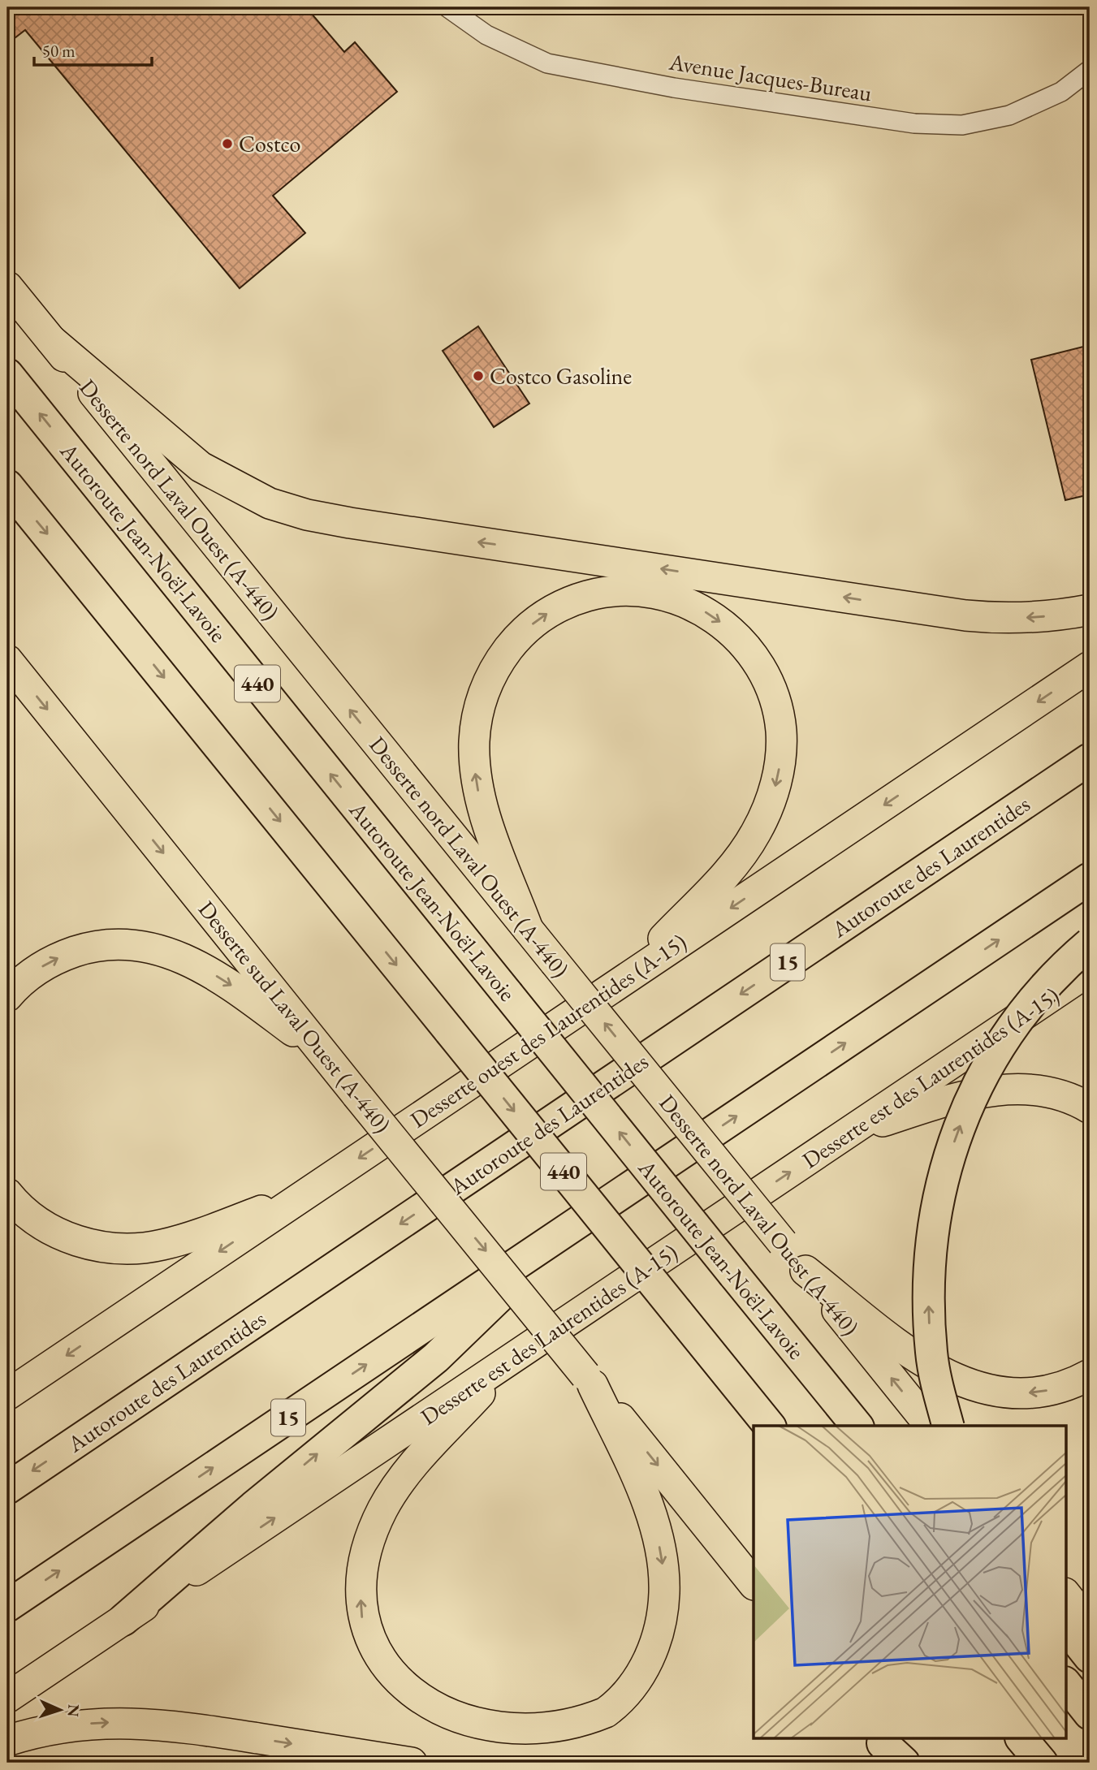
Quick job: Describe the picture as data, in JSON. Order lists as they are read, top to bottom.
{
  "streets": {
    "highway": [
      "Autoroute Jean-Noël-Lavoie",
      "440",
      "Autoroute des Laurentides",
      "15"
    ],
    "main road": [
      "Desserte nord Laval Ouest (A-440)",
      "Desserte sud Laval Ouest (A-440)",
      "Desserte ouest des Laurentides (A-15)",
      "Desserte est des Laurentides (A-15)"
    ],
    "street": ["Avenue Jacques-Bureau"]
  },
  "one_way": [
    "Desserte nord Laval Ouest (A-440)",
    "Desserte sud Laval Ouest (A-440)",
    "Desserte ouest des Laurentides (A-15)",
    "Desserte est des Laurentides (A-15)"
  ],
  "places": ["Costco", "Costco Gasoline"],
  "scale_bar": "50 m",
  "north": "right"
}
